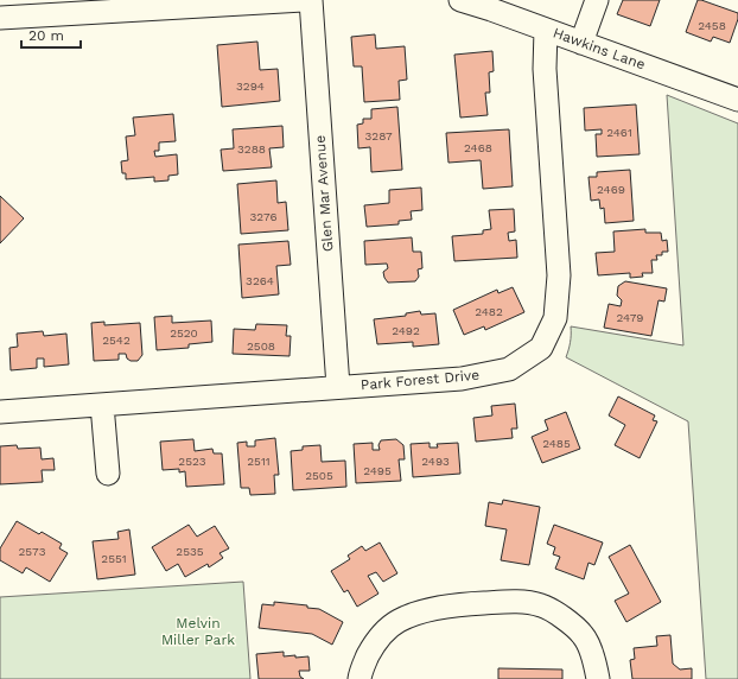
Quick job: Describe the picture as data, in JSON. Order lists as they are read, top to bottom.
{
  "streets": {
    "street": ["Hawkins Lane", "Glen Mar Avenue", "Park Forest Drive"]
  },
  "crossings": [
    ["Hawkins Lane", "Park Forest Drive"],
    ["Glen Mar Avenue", "Park Forest Drive"]
  ],
  "parks": ["Melvin Miller Park"],
  "house_numbers": [
    "2458",
    "3294",
    "2461",
    "3287",
    "2468",
    "3288",
    "2469",
    "3276",
    "3264",
    "2482",
    "2479",
    "2492",
    "2520",
    "2542",
    "2508",
    "2485",
    "2523",
    "2511",
    "2493",
    "2495",
    "2505",
    "2573",
    "2535",
    "2551"
  ],
  "scale_bar": "20 m"
}
